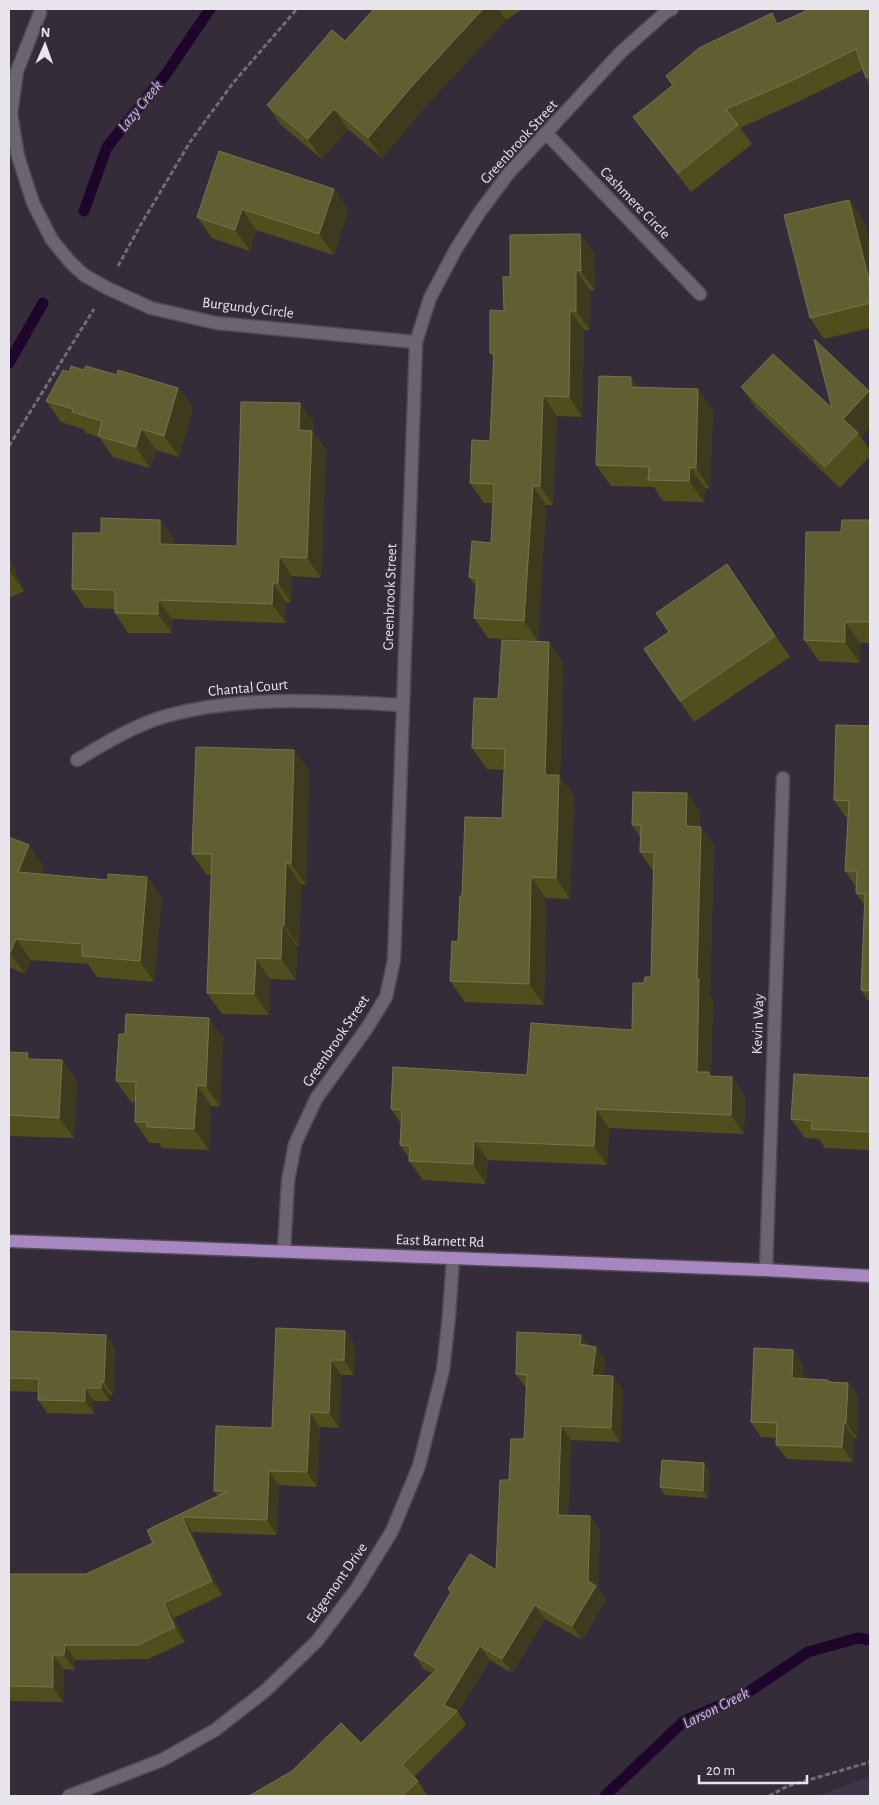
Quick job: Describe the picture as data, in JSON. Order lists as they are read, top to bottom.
{
  "streets": {
    "main road": ["East Barnett Rd"],
    "street": [
      "Greenbrook Street",
      "Cashmere Circle",
      "Burgundy Circle",
      "Chantal Court",
      "Kevin Way",
      "Edgemont Drive"
    ]
  },
  "crossings": [
    ["Greenbrook Street", "Cashmere Circle"],
    ["Greenbrook Street", "Burgundy Circle"],
    ["Greenbrook Street", "Chantal Court"],
    ["Greenbrook Street", "East Barnett Rd"],
    ["Kevin Way", "East Barnett Rd"],
    ["East Barnett Rd", "Edgemont Drive"]
  ],
  "water": ["Lazy Creek", "Larson Creek"],
  "scale_bar": "20 m",
  "north": "top"
}
